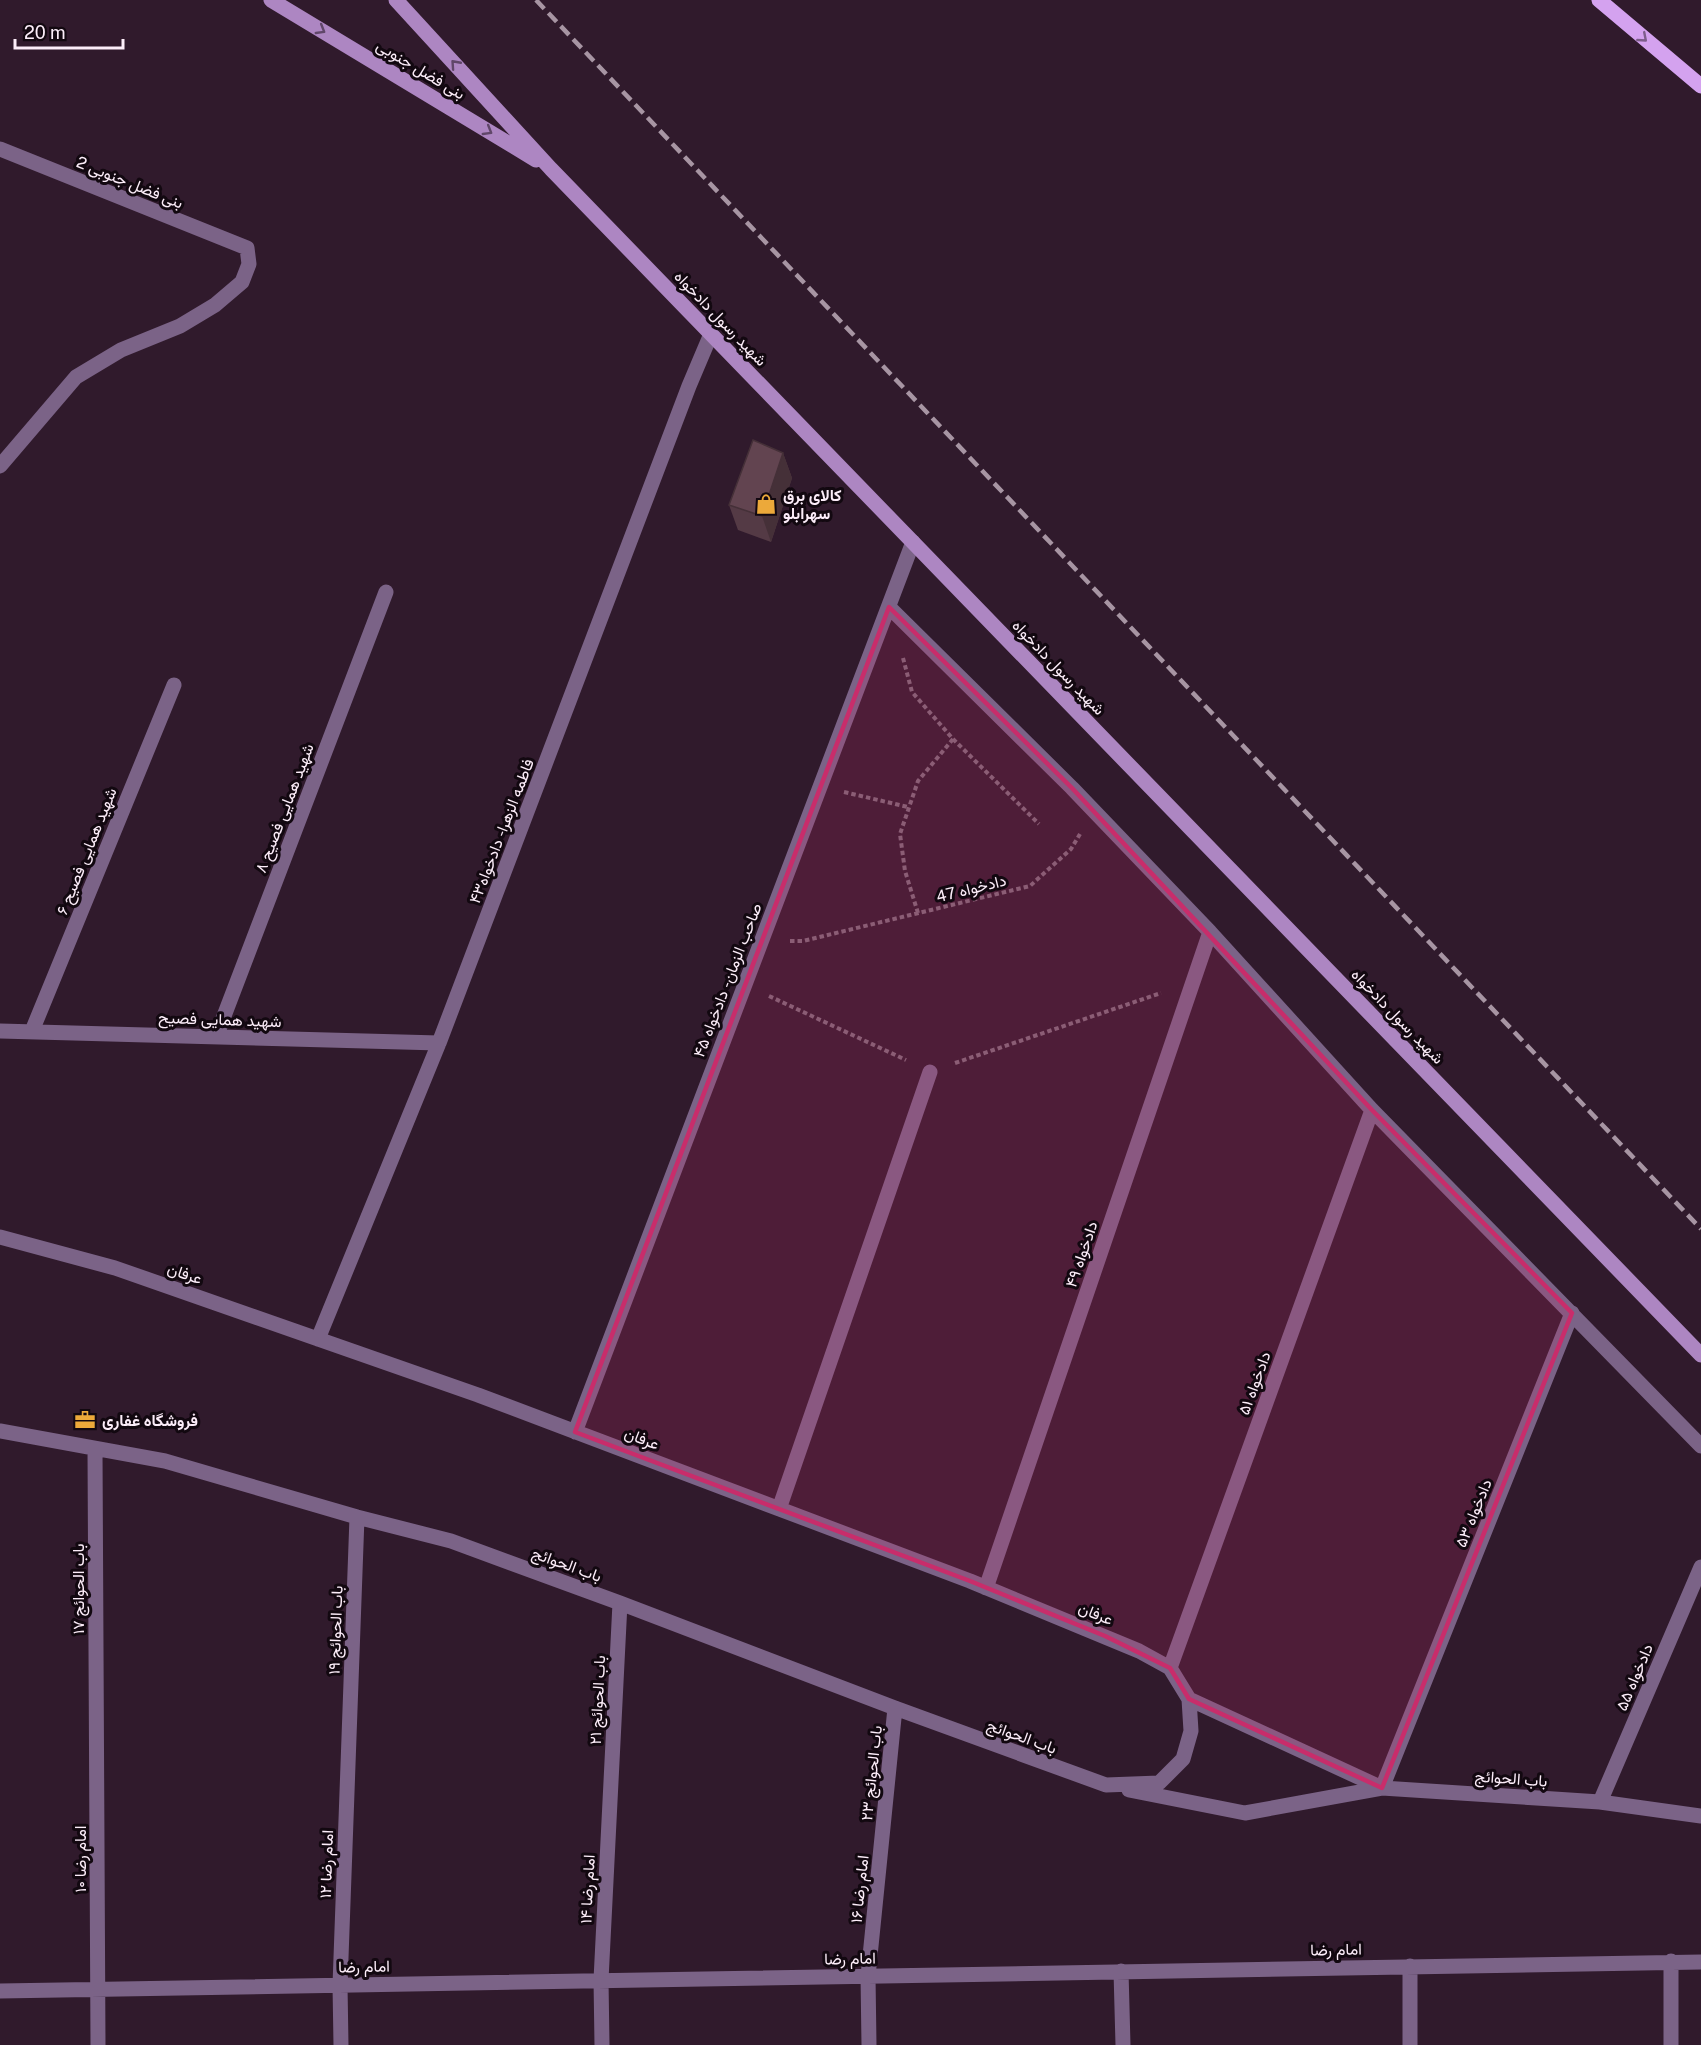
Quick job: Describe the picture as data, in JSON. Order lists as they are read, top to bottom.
{
  "streets": {
    "street": [
      "بنی فضل جنوبی",
      "بنی فضل جنوبی 2",
      "شهید رسول دادخواه",
      "شهید همایی فصیح ۸",
      "فاطمه الزهرا - دادخواه۴۳",
      "شهید همایی فصیح ۶",
      "صاحب الزمان - دادخواه ۴۵",
      "شهید همایی فصیح",
      "دادخواه ۴۹",
      "عرفان",
      "دادخواه ۵۱",
      "دادخواه ۵۳",
      "باب الحوائج",
      "باب الحوائج ۱۷",
      "باب الحوائج ۱۹",
      "دادخواه ۵۵",
      "باب الحوائج ۲۱",
      "باب الحوائج ۲۳",
      "امام رضا ۱۰",
      "امام رضا ۱۲",
      "امام رضا ۱۴",
      "امام رضا ۱۶",
      "امام رضا"
    ],
    "path": ["دادخواه 47"]
  },
  "crossings": [
    ["بنی فضل جنوبی", "شهید رسول دادخواه"],
    ["شهید رسول دادخواه", "فاطمه الزهرا - دادخواه۴۳"],
    ["شهید رسول دادخواه", "صاحب الزمان - دادخواه ۴۵"],
    ["شهید همایی فصیح ۸", "شهید همایی فصیح"],
    ["فاطمه الزهرا - دادخواه۴۳", "شهید همایی فصیح"],
    ["فاطمه الزهرا - دادخواه۴۳", "عرفان"],
    ["شهید همایی فصیح ۶", "شهید همایی فصیح"],
    ["دادخواه 47", "صاحب الزمان - دادخواه ۴۵"],
    ["صاحب الزمان - دادخواه ۴۵", "عرفان"],
    ["دادخواه ۴۹", "عرفان"],
    ["عرفان", "دادخواه ۵۱"],
    ["عرفان", "باب الحوائج"],
    ["دادخواه ۵۳", "باب الحوائج"],
    ["باب الحوائج", "باب الحوائج ۱۷"],
    ["باب الحوائج", "باب الحوائج ۱۹"],
    ["باب الحوائج", "دادخواه ۵۵"],
    ["باب الحوائج", "باب الحوائج ۲۱"],
    ["باب الحوائج", "باب الحوائج ۲۳"],
    ["باب الحوائج ۱۷", "امام رضا ۱۰"],
    ["باب الحوائج ۱۹", "امام رضا ۱۲"],
    ["باب الحوائج ۲۱", "امام رضا ۱۴"],
    ["باب الحوائج ۲۳", "امام رضا ۱۶"],
    ["امام رضا ۱۰", "امام رضا"],
    ["امام رضا ۱۲", "امام رضا"],
    ["امام رضا ۱۴", "امام رضا"],
    ["امام رضا ۱۶", "امام رضا"]
  ],
  "one_way": ["بنی فضل جنوبی"],
  "places": {
    "shop": ["کالای برق سهرابلو"],
    "office": ["فروشگاه غفاری"]
  },
  "scale_bar": "20 m"
}
